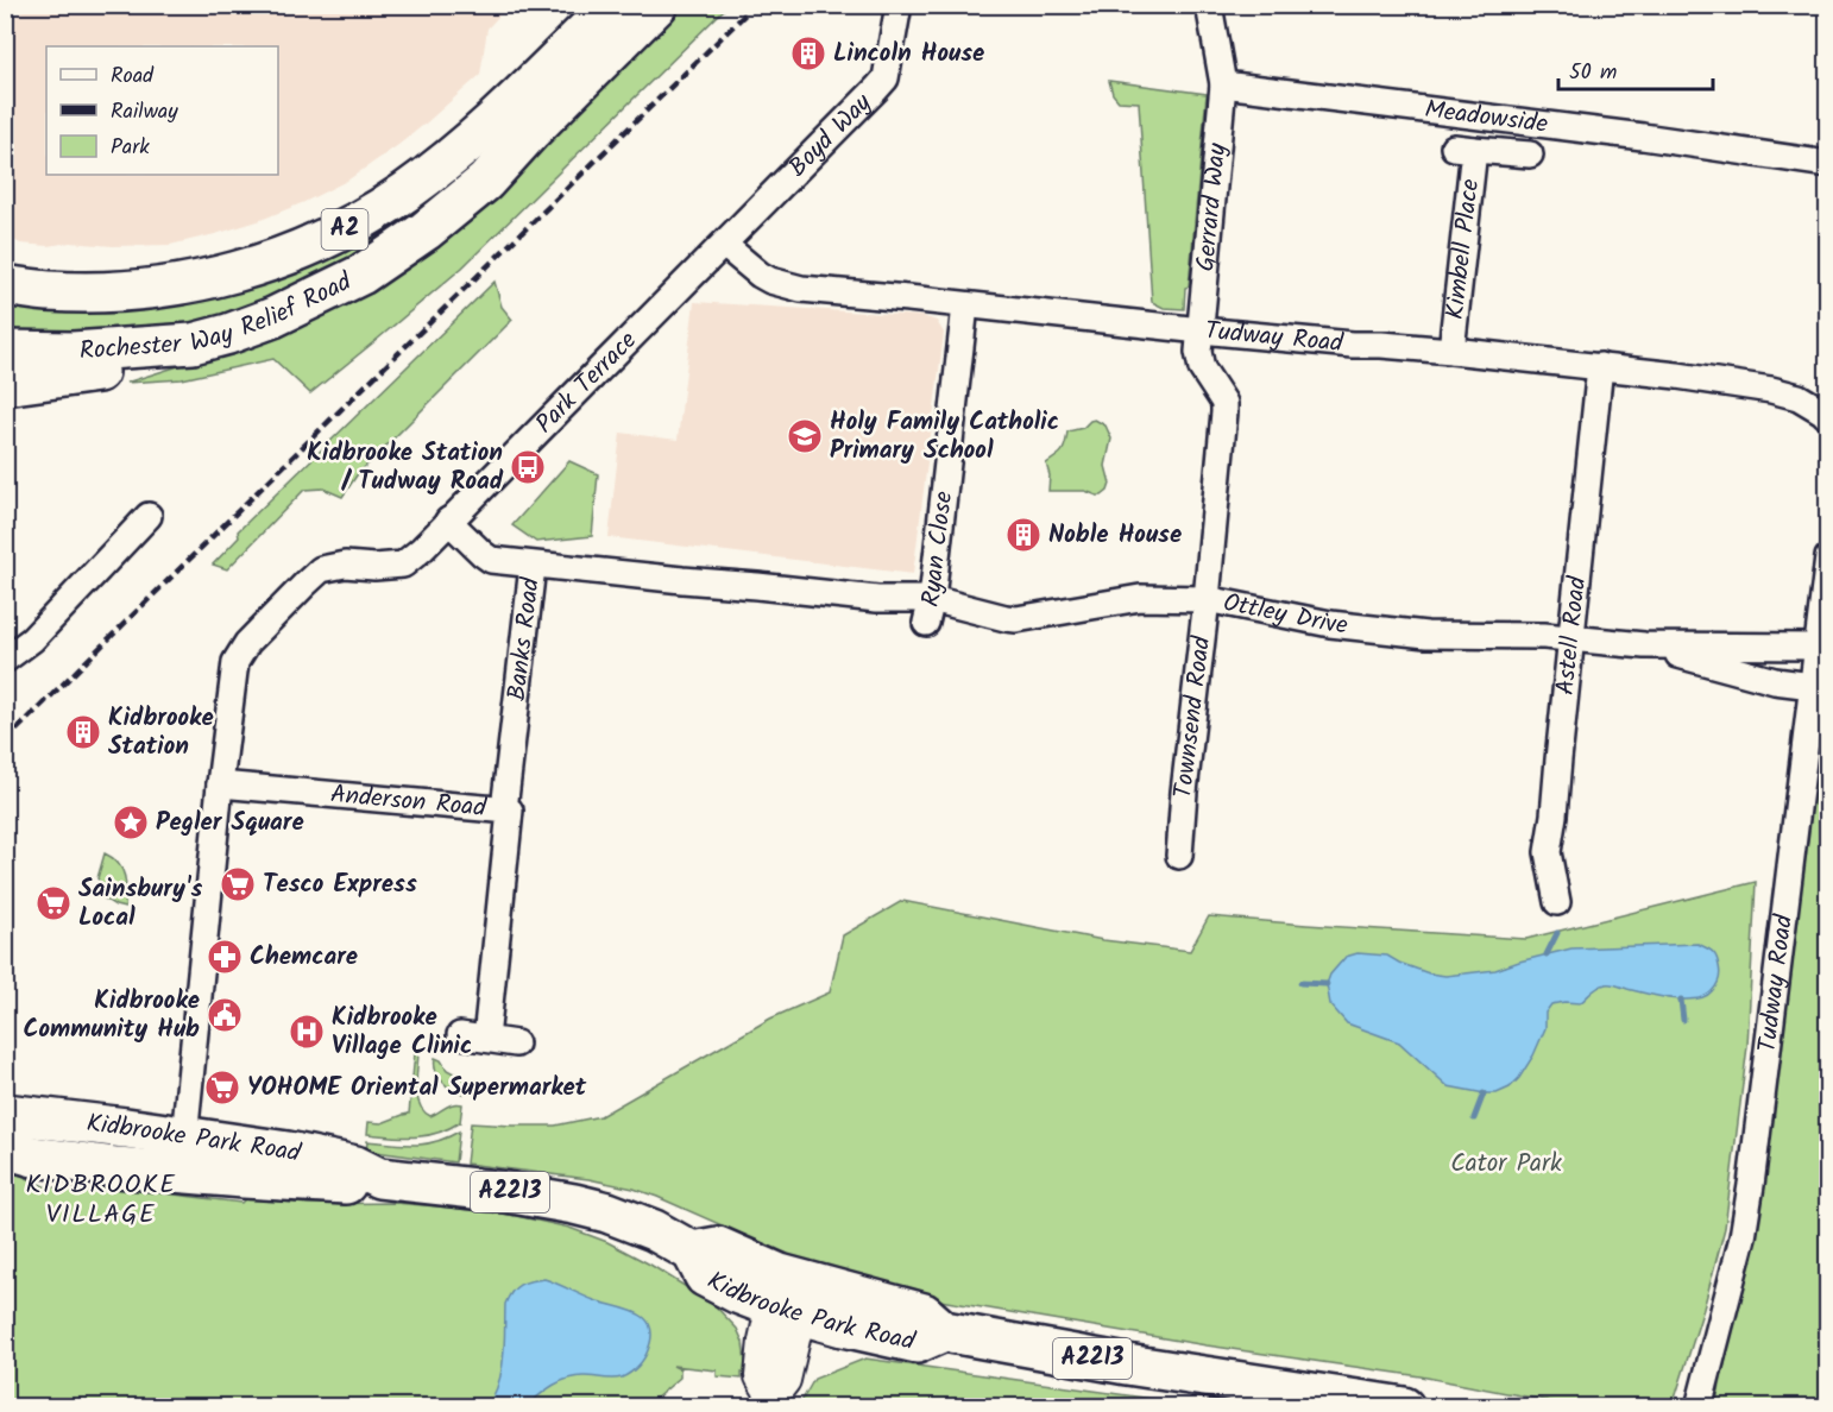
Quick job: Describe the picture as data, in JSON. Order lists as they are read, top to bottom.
{
  "streets": {
    "highway": [
      "A2",
      "Rochester Way Relief Road",
      "Kidbrooke Park Road",
      "A2213"
    ],
    "street": [
      "Meadowside",
      "Boyd Way",
      "Gerrard Way",
      "Kimbell Place",
      "Tudway Road",
      "Park Terrace",
      "Ryan Close",
      "Ottley Drive",
      "Astell Road",
      "Banks Road",
      "Townsend Road",
      "Anderson Road"
    ]
  },
  "crossings": [
    ["Meadowside", "Gerrard Way"],
    ["Boyd Way", "Tudway Road"],
    ["Boyd Way", "Park Terrace"],
    ["Gerrard Way", "Tudway Road"],
    ["Gerrard Way", "Townsend Road"],
    ["Kimbell Place", "Tudway Road"],
    ["Tudway Road", "Park Terrace"],
    ["Tudway Road", "Ryan Close"],
    ["Tudway Road", "Ottley Drive"],
    ["Tudway Road", "Astell Road"],
    ["Tudway Road", "Townsend Road"],
    ["Park Terrace", "Banks Road"],
    ["Park Terrace", "Anderson Road"],
    ["Ryan Close", "Ottley Drive"],
    ["Ottley Drive", "Astell Road"],
    ["Ottley Drive", "Banks Road"],
    ["Ottley Drive", "Townsend Road"],
    ["Banks Road", "Anderson Road"]
  ],
  "districts": ["KIDBROOKE VILLAGE"],
  "parks": ["Cator Park"],
  "places": {
    "building": ["Lincoln House", "Noble House", "Kidbrooke Station"],
    "school or university": ["Holy Family Catholic Primary School"],
    "bus stop": ["Kidbrooke Station / Tudway Road"],
    "place": ["Pegler Square"],
    "supermarket": ["Tesco Express", "Sainsbury's Local", "YOHOME Oriental Supermarket"],
    "pharmacy": ["Chemcare"],
    "public building": ["Kidbrooke Community Hub"],
    "hospital": ["Kidbrooke Village Clinic"]
  },
  "legend": ["Road", "Railway", "Park"],
  "scale_bar": "50 m"
}
